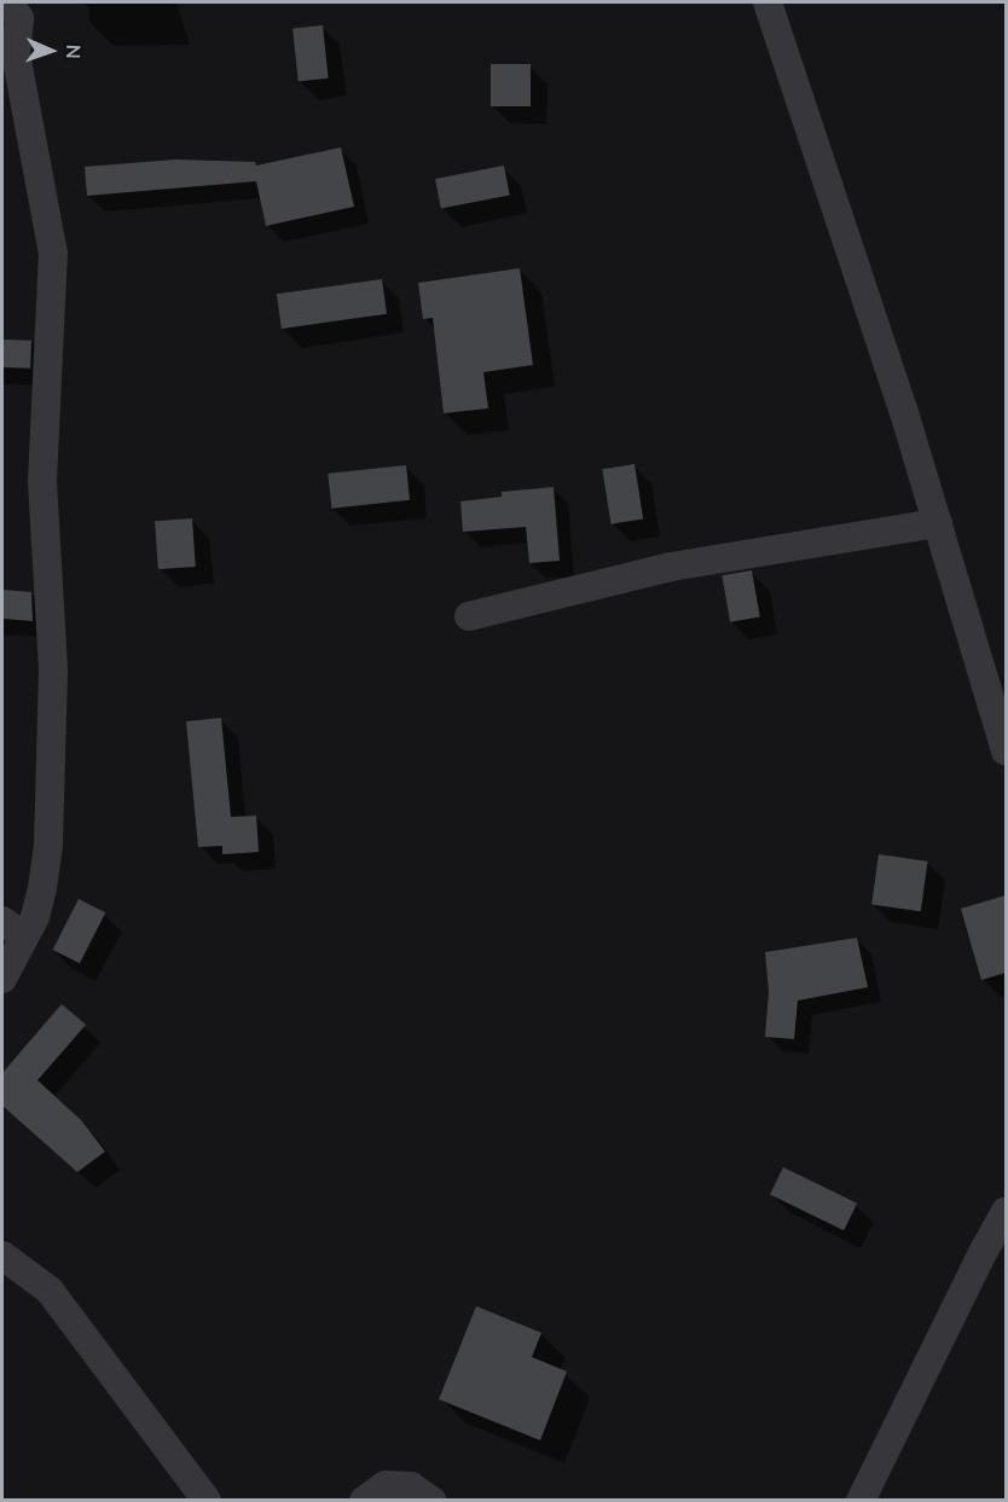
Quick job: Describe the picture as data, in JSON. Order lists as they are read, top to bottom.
{
  "north": "right"
}
